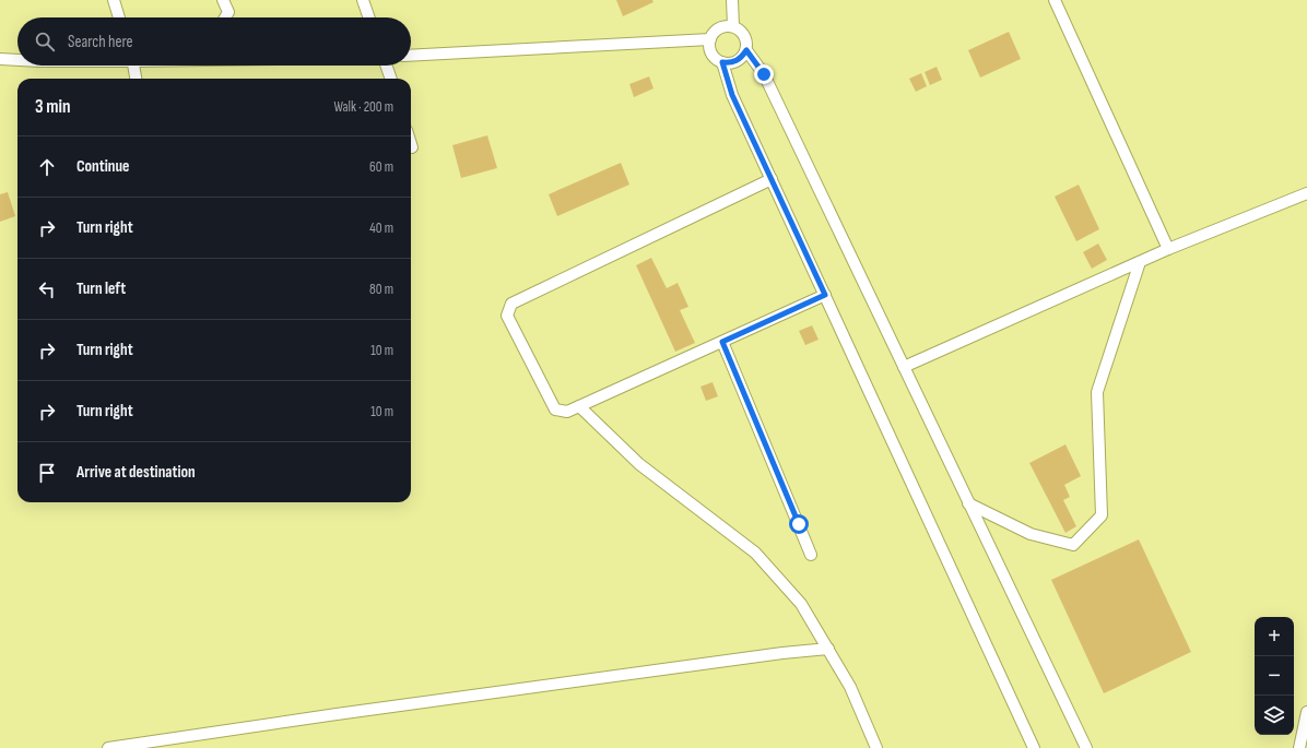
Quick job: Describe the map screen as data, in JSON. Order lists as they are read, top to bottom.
{
  "page": {
    "search": "Search here",
    "heading": ["3 min", "Walk · 200 m"],
    "list": [
      ["Continue", "60 m"],
      ["Turn right", "40 m"],
      ["Turn left", "80 m"],
      ["Turn right", "10 m"],
      ["Turn right", "10 m"],
      "Arrive at destination"
    ],
    "map_buttons": ["+", "−"]
  }
}
